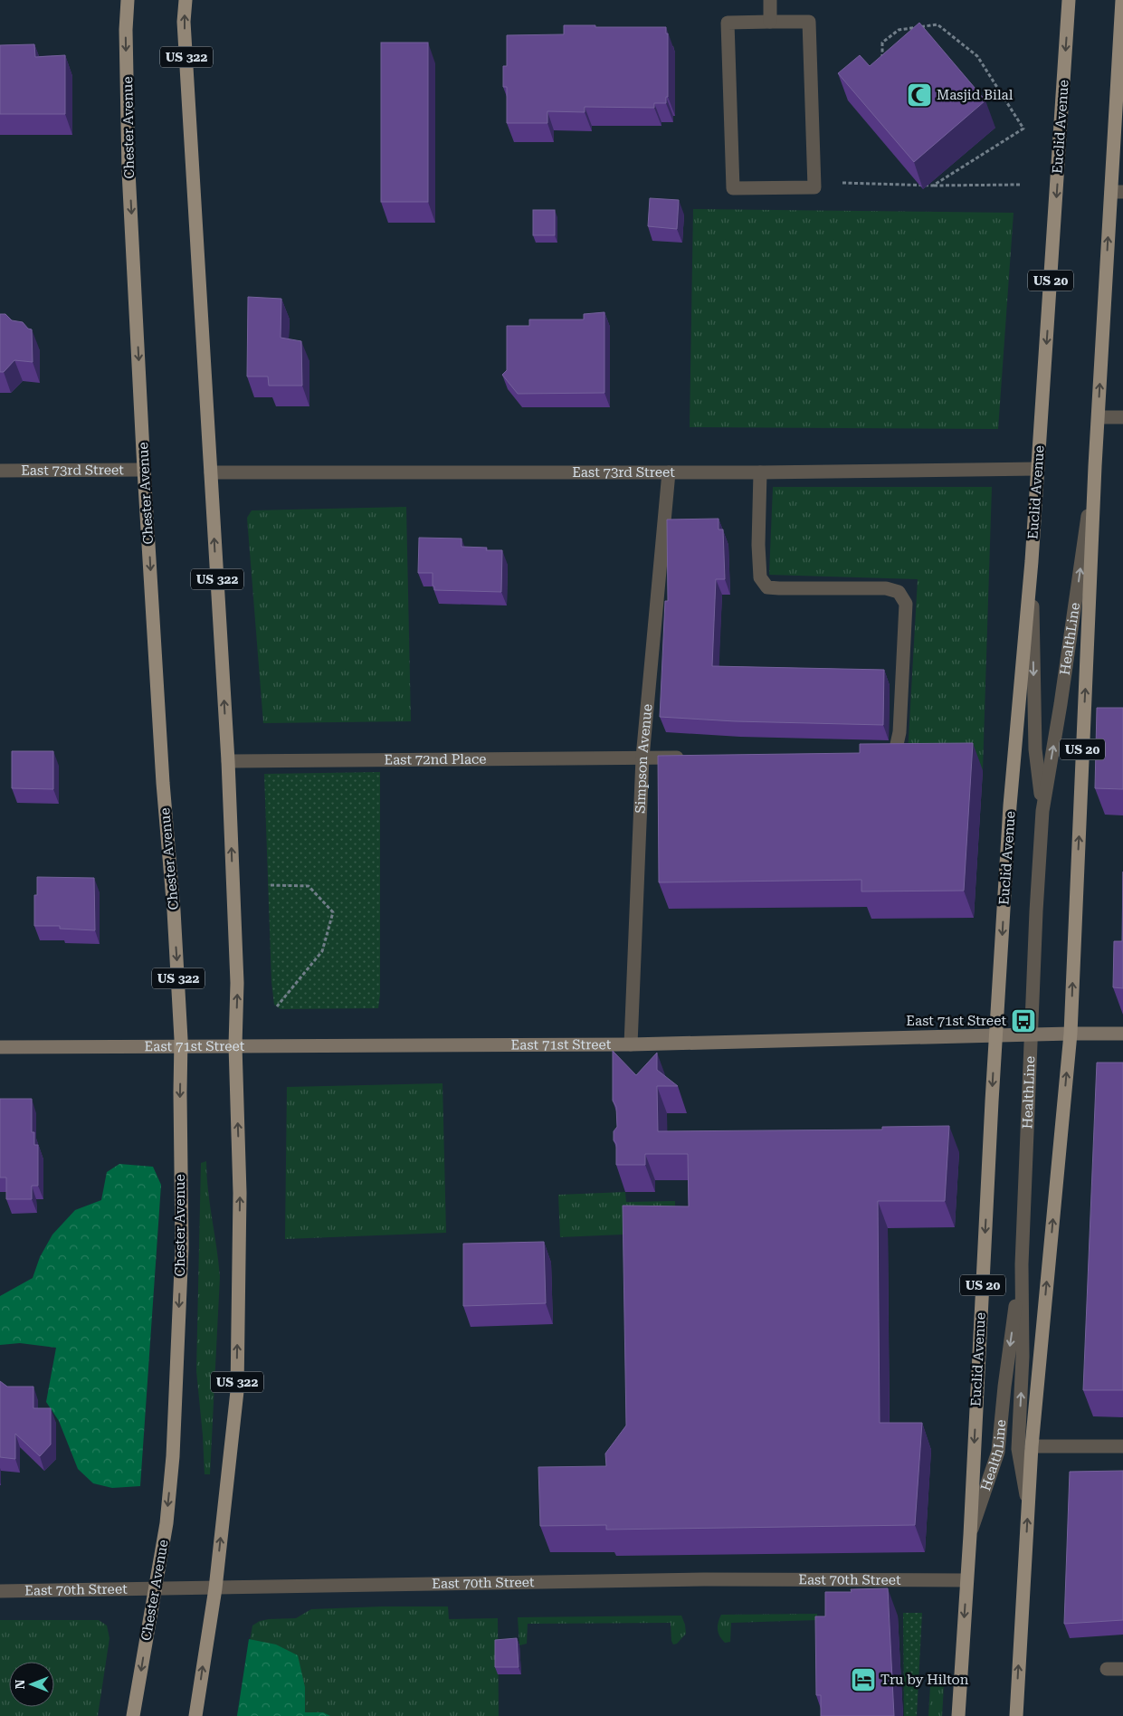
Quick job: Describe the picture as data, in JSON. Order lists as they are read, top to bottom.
{
  "streets": {
    "main road": [
      "US 322",
      "Euclid Avenue",
      "Chester Avenue",
      "US 20"
    ],
    "street": [
      "East 73rd Street",
      "HealthLine",
      "Simpson Avenue",
      "East 72nd Place",
      "East 71st Street",
      "East 70th Street"
    ]
  },
  "crossings": [
    ["US 322", "East 73rd Street"],
    ["US 322", "East 72nd Place"],
    ["US 322", "East 71st Street"],
    ["US 322", "East 70th Street"],
    ["Euclid Avenue", "East 73rd Street"],
    ["Euclid Avenue", "HealthLine"],
    ["Euclid Avenue", "East 71st Street"],
    ["Euclid Avenue", "East 70th Street"],
    ["Chester Avenue", "East 73rd Street"],
    ["Chester Avenue", "East 71st Street"],
    ["Chester Avenue", "East 70th Street"],
    ["US 20", "HealthLine"],
    ["US 20", "East 71st Street"],
    ["East 73rd Street", "Simpson Avenue"],
    ["HealthLine", "East 71st Street"],
    ["Simpson Avenue", "East 72nd Place"],
    ["Simpson Avenue", "East 71st Street"]
  ],
  "places": {
    "mosque": ["Masjid Bilal"],
    "bus stop": ["East 71st Street"],
    "hotel": ["Tru by Hilton"]
  },
  "north": "left"
}
